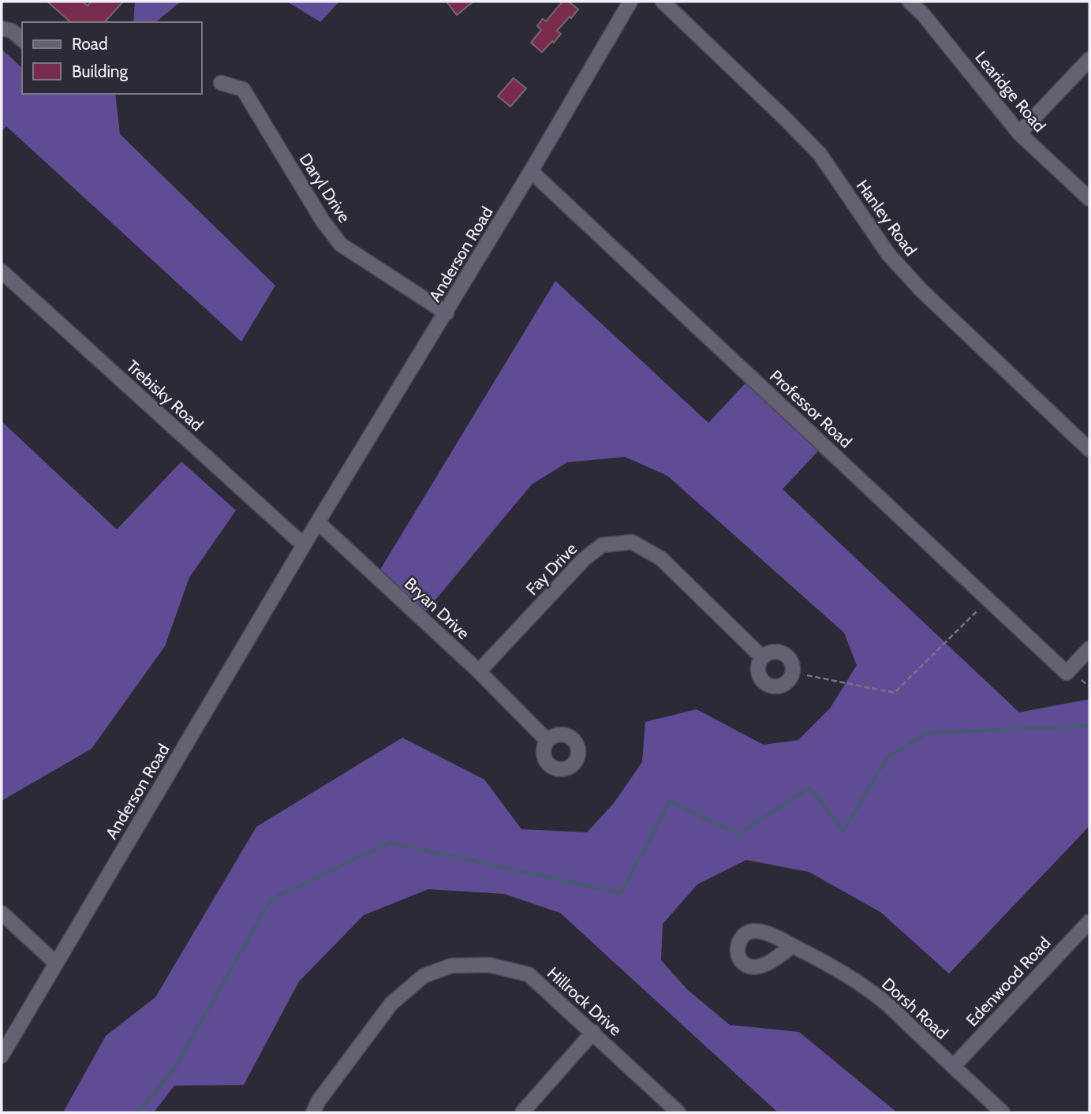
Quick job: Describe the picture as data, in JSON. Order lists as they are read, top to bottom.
{
  "streets": {
    "street": [
      "Learidge Road",
      "Daryl Drive",
      "Hanley Road",
      "Anderson Road",
      "Trebisky Road",
      "Professor Road",
      "Fay Drive",
      "Bryan Drive",
      "Edenwood Road",
      "Hillrock Drive",
      "Dorsh Road"
    ]
  },
  "crossings": [
    ["Daryl Drive", "Anderson Road"],
    ["Anderson Road", "Trebisky Road"],
    ["Anderson Road", "Professor Road"],
    ["Anderson Road", "Bryan Drive"],
    ["Fay Drive", "Bryan Drive"],
    ["Edenwood Road", "Dorsh Road"]
  ],
  "legend": ["Road", "Building"]
}
